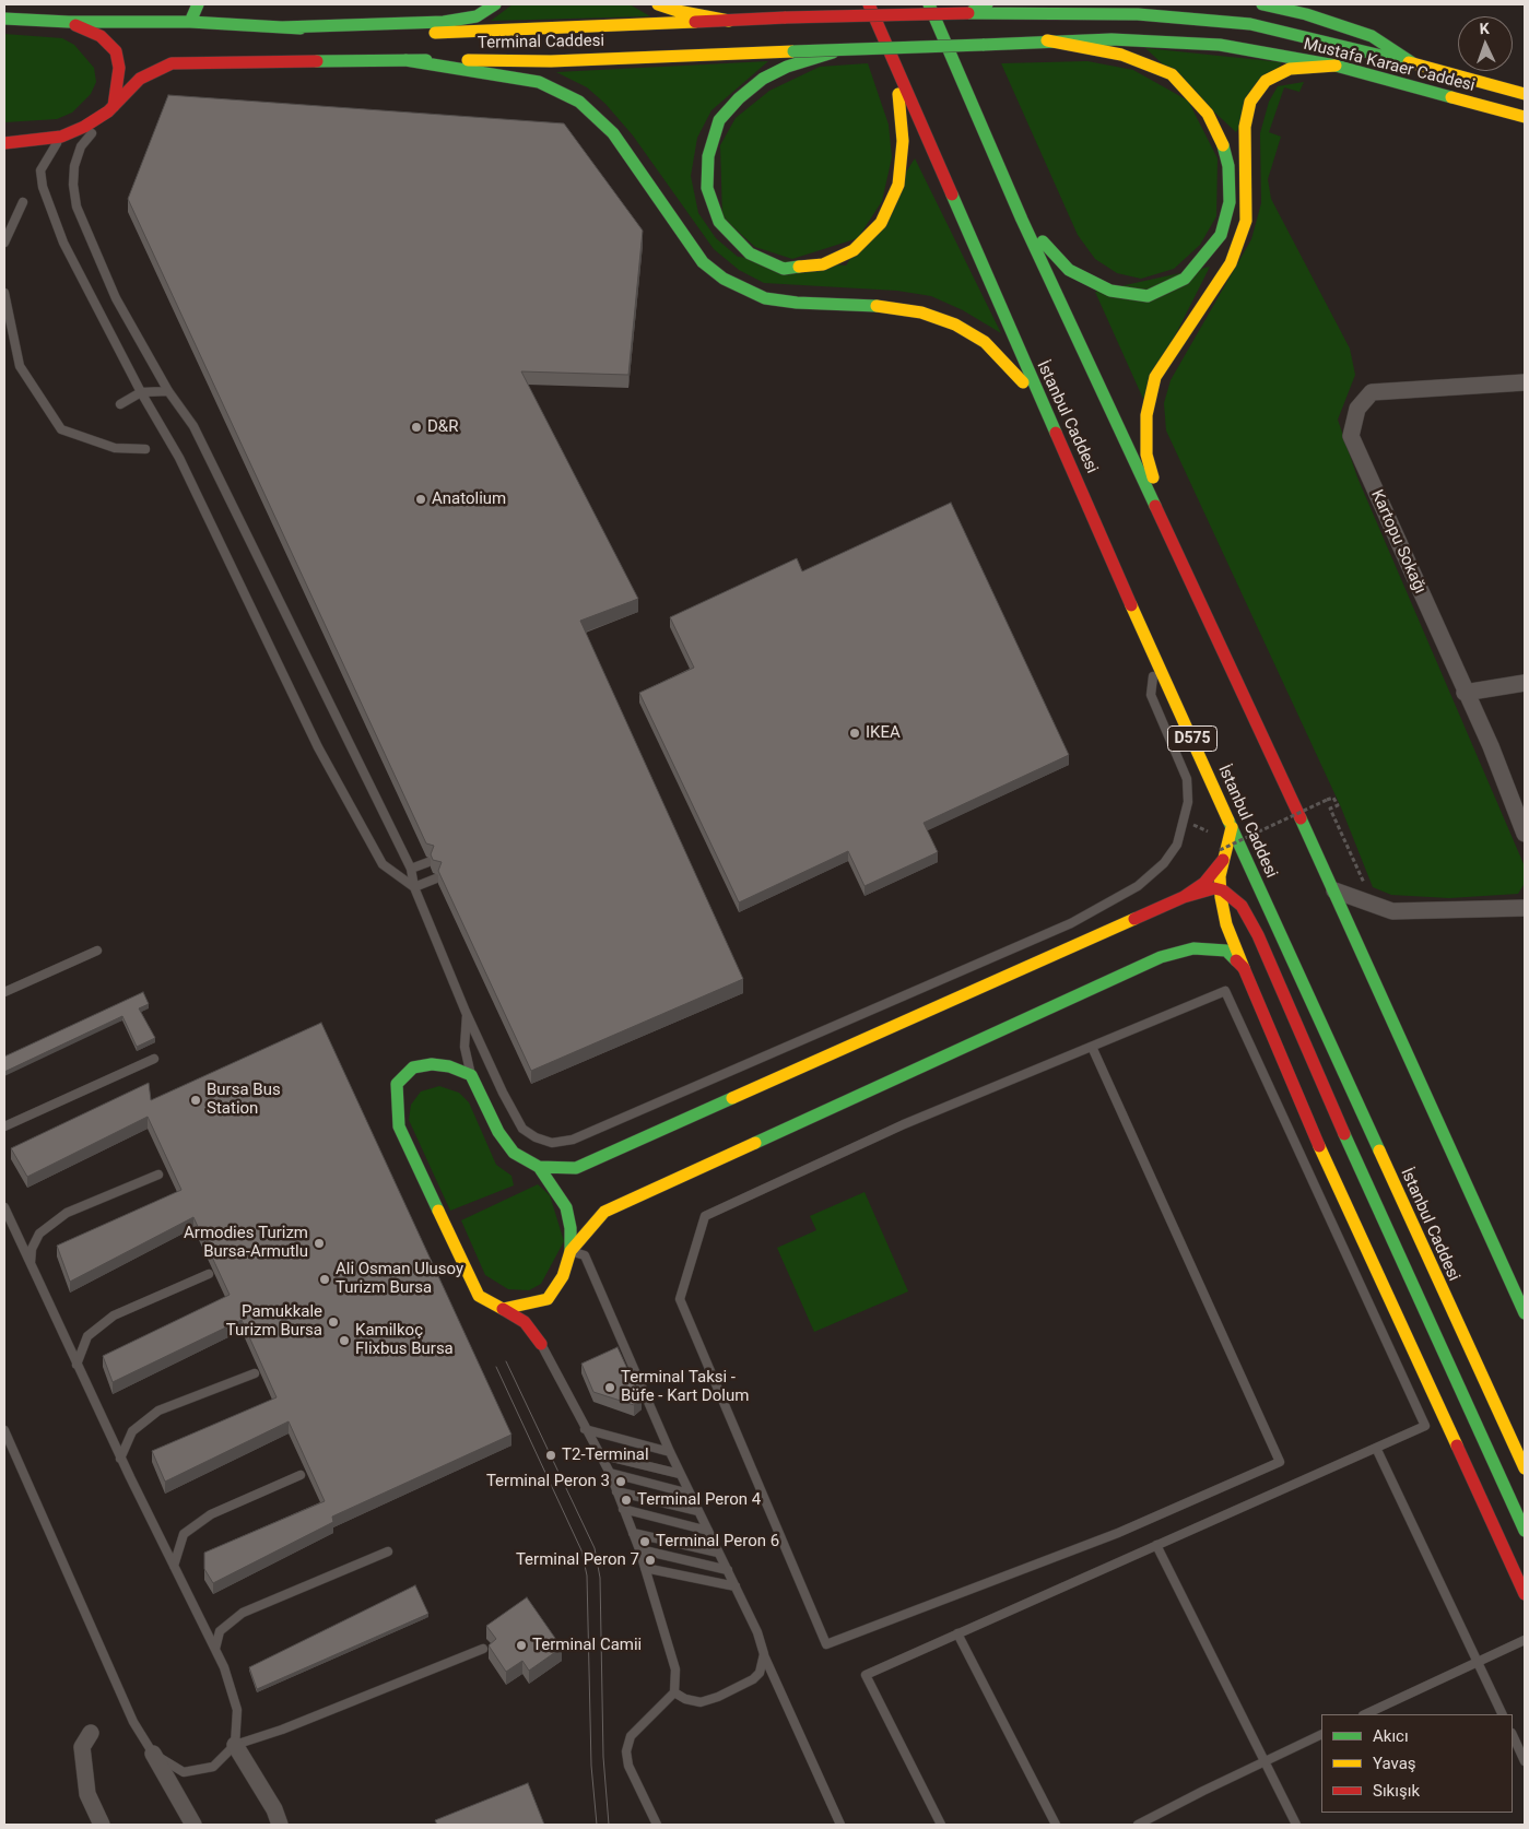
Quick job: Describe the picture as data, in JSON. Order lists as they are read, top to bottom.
{
  "streets": {
    "main road": [
      "Terminal Caddesi",
      "Mustafa Karaer Caddesi",
      "İstanbul Caddesi",
      "D575"
    ],
    "street": ["Kartopu Sokağı"]
  },
  "crossings": [
    ["Terminal Caddesi", "Mustafa Karaer Caddesi"]
  ],
  "places": [
    "D&R",
    "Anatolium",
    "IKEA",
    "Bursa Bus Station",
    "Armodies Turizm Bursa-Armutlu",
    "Ali Osman Ulusoy Turizm Bursa",
    "Pamukkale Turizm Bursa",
    "Kamilkoç Flixbus Bursa",
    "Terminal Taksi - Büfe - Kart Dolum",
    "T2-Terminal",
    "Terminal Peron 3",
    "Terminal Peron 4",
    "Terminal Peron 6",
    "Terminal Peron 7",
    "Terminal Camii"
  ],
  "legend": ["Akıcı", "Yavaş", "Sıkışık"],
  "north": "top"
}
